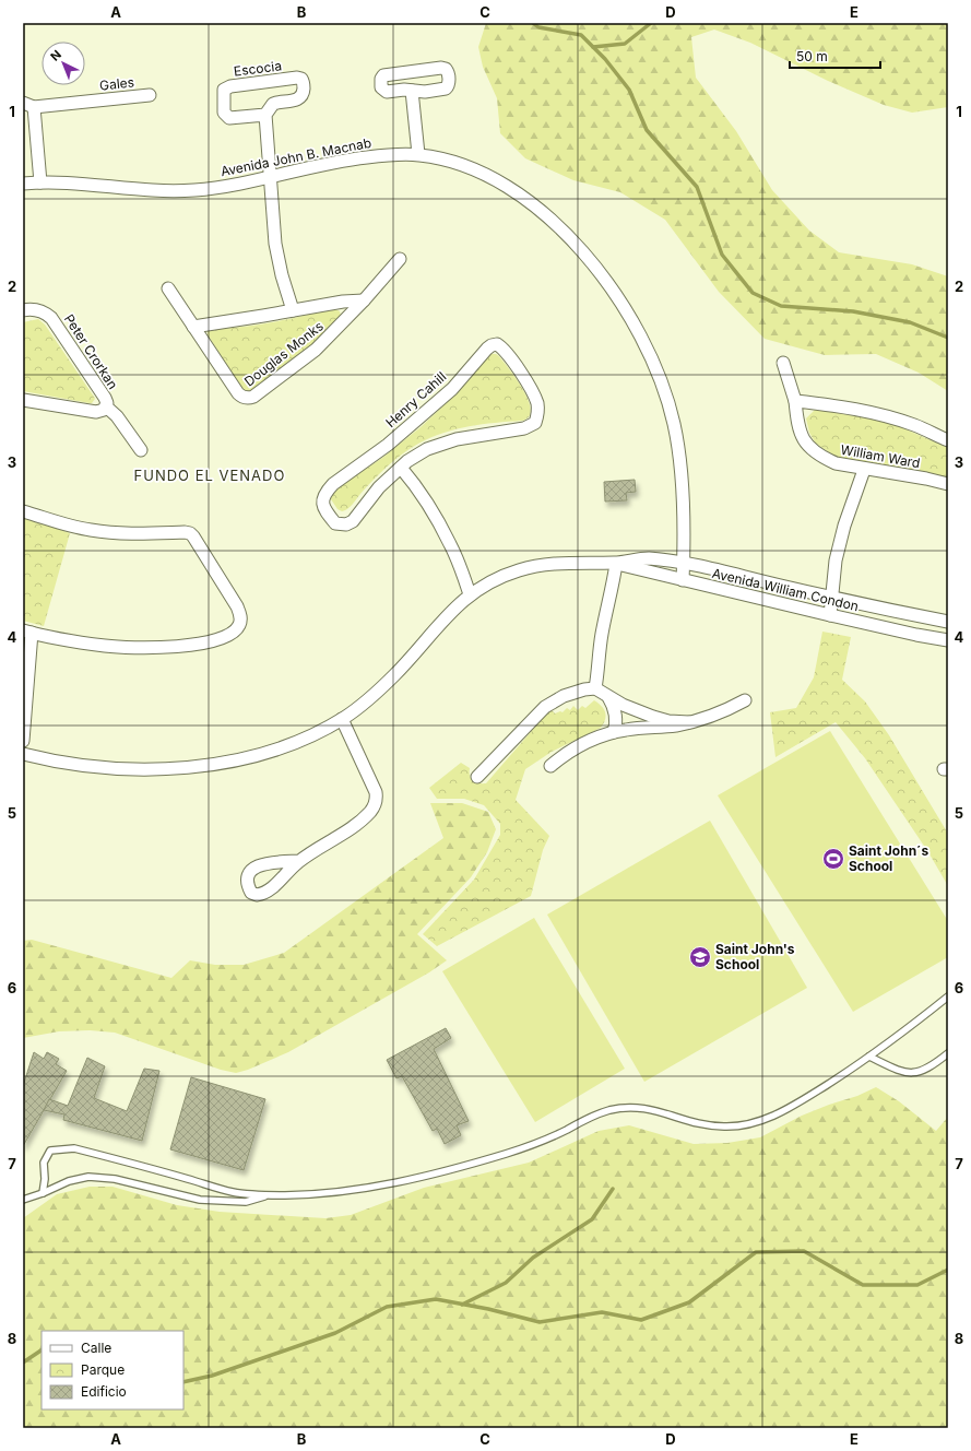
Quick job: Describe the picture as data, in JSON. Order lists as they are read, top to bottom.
{
  "streets": {
    "street": [
      "Escocia",
      "Gales",
      "Avenida John B. Macnab",
      "Peter Crorkan",
      "Douglas Monks",
      "Henry Cahill",
      "William Ward",
      "Avenida William Condon"
    ]
  },
  "crossings": [
    ["Gales", "Avenida John B. Macnab"],
    ["Avenida John B. Macnab", "Avenida William Condon"]
  ],
  "districts": ["FUNDO EL VENADO"],
  "places": {
    "sports": ["Saint John´s School"],
    "school or university": ["Saint John's School"]
  },
  "legend": ["Calle", "Parque", "Edificio"],
  "scale_bar": "50 m",
  "north": "top left",
  "grid": {
    "columns": [
      "A",
      "B",
      "C",
      "D",
      "E"
    ],
    "rows": [
      "1",
      "2",
      "3",
      "4",
      "5",
      "6",
      "7",
      "8"
    ]
  }
}
